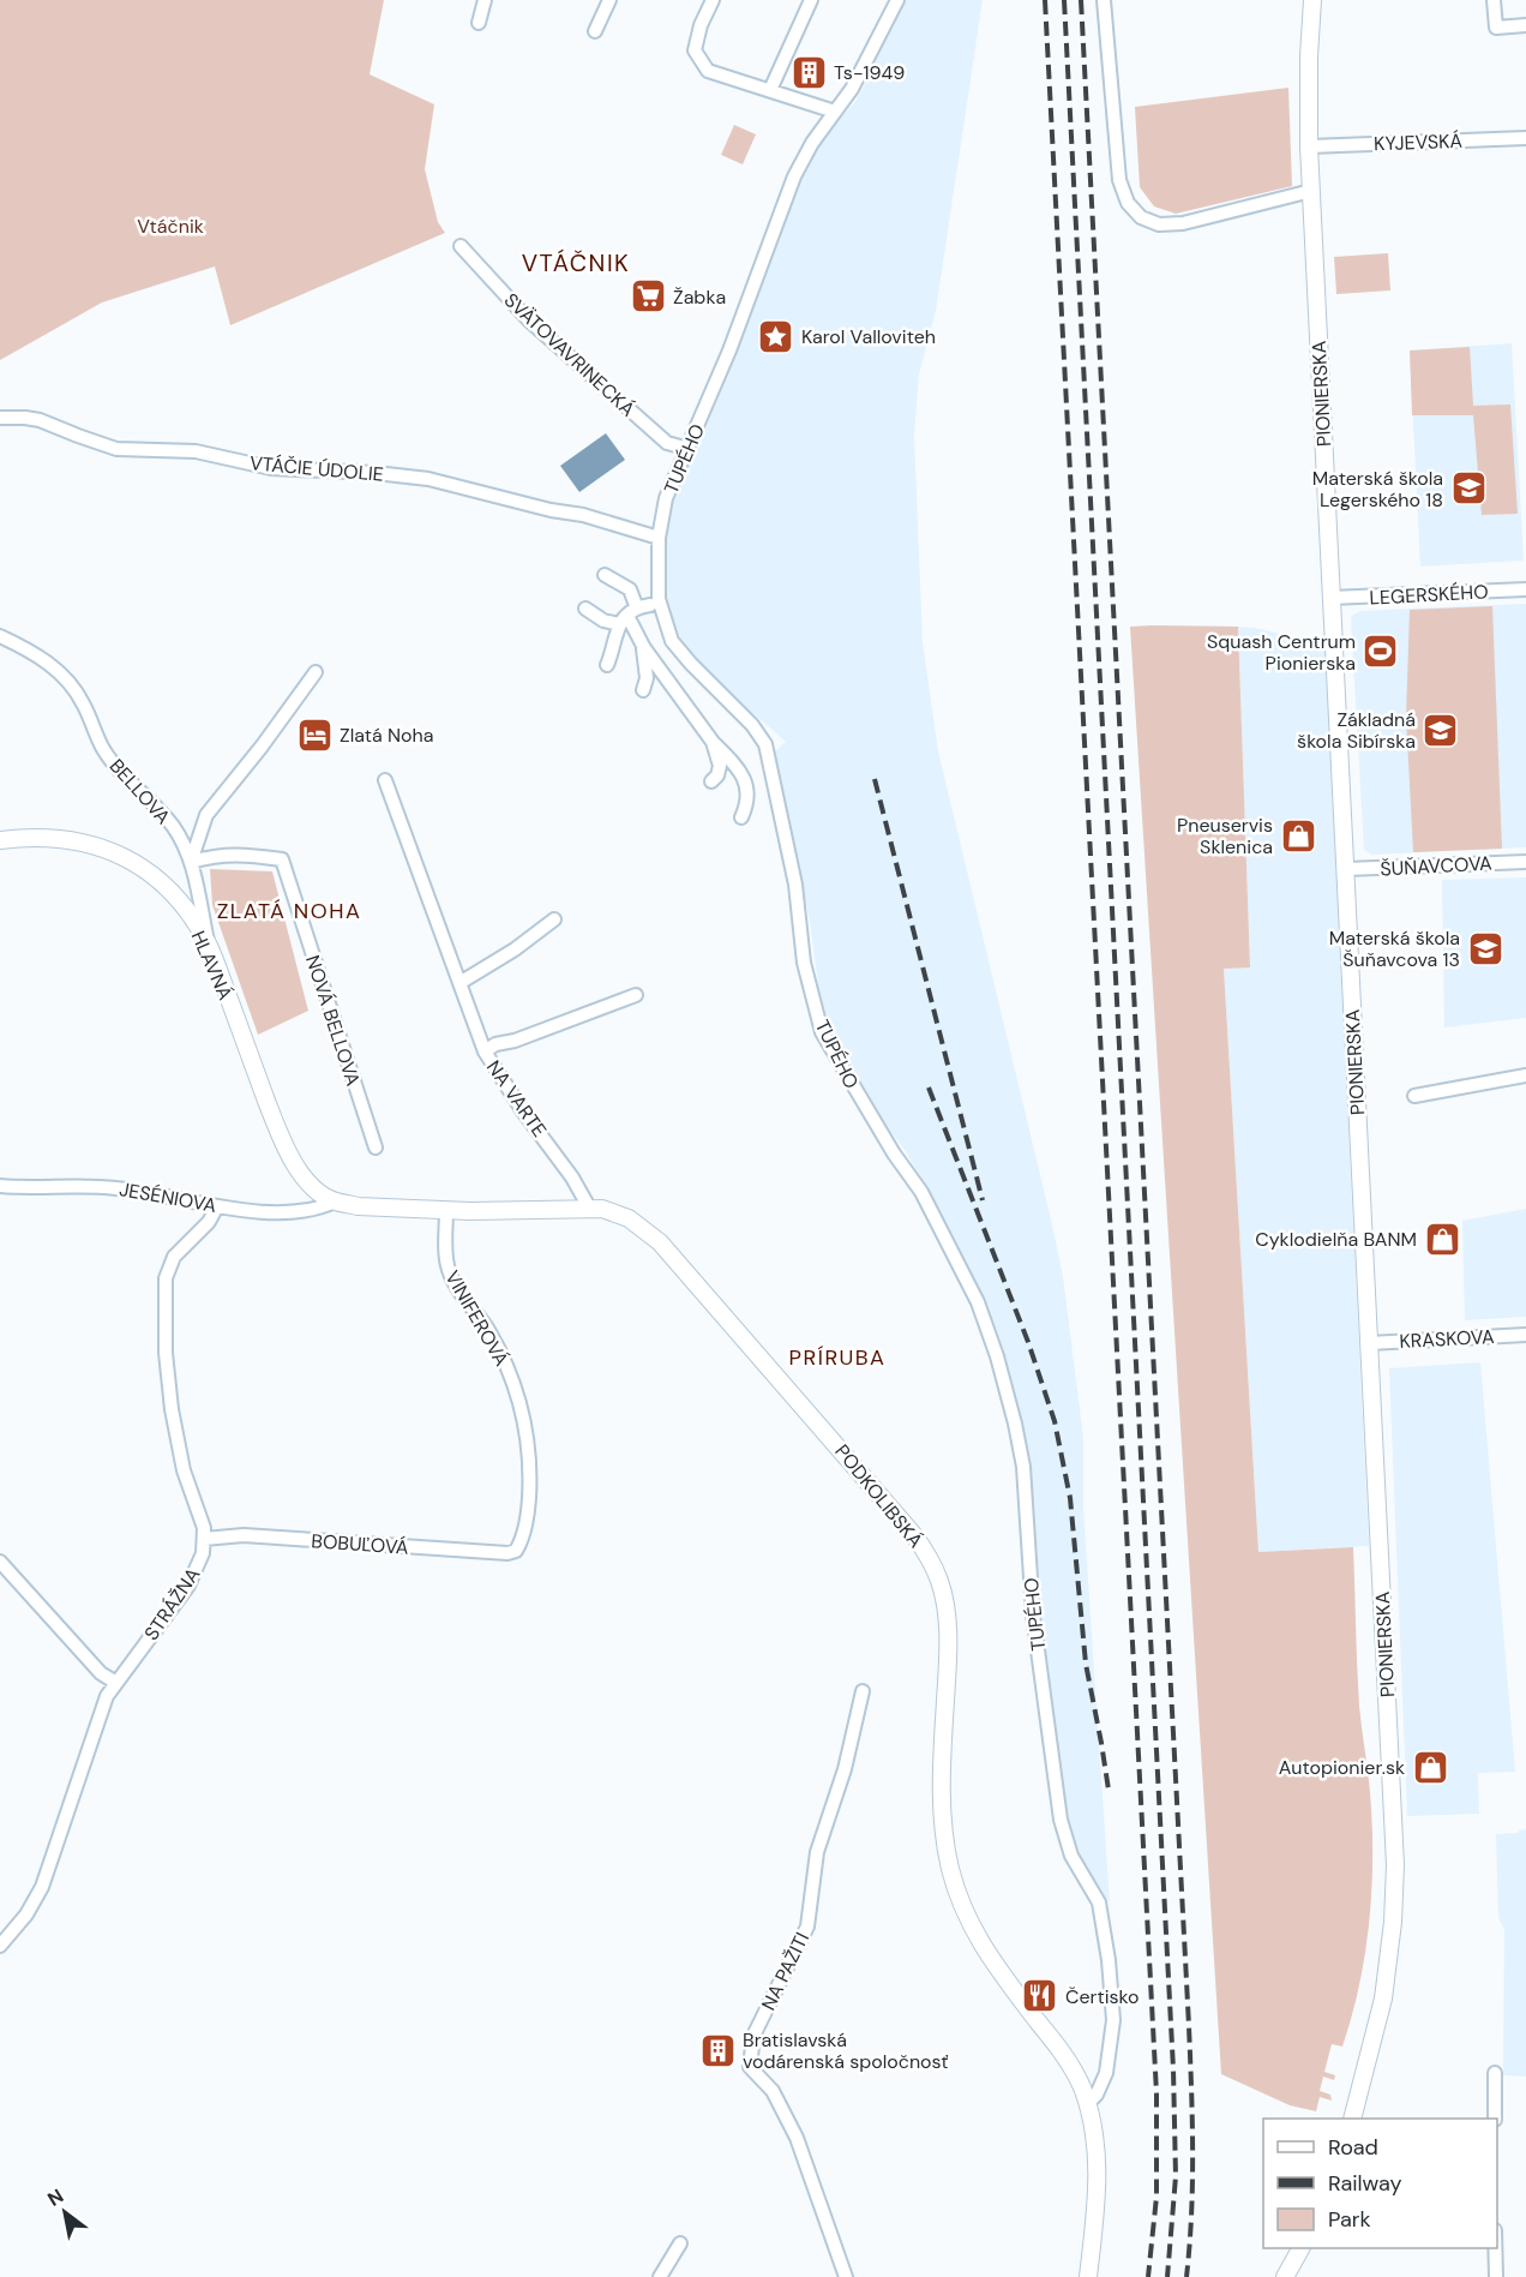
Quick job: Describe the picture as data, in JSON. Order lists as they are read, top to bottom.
{
  "streets": {
    "street": [
      "KYJEVSKÁ",
      "SVÄTOVAVRINECKÁ",
      "PIONIERSKA",
      "TUPÉHO",
      "VTÁČIE ÚDOLIE",
      "LEGERSKÉHO",
      "BELLOVA",
      "ŠUŇAVCOVA",
      "HLAVNÁ",
      "NOVÁ BELLOVA",
      "NA VARTE",
      "JESÉNIOVA",
      "VINIFEROVÁ",
      "KRASKOVA",
      "PODKOLIBSKÁ",
      "BOBUĽOVÁ",
      "STRÁŽNA",
      "NA PAŽITI"
    ]
  },
  "crossings": [
    ["KYJEVSKÁ", "PIONIERSKA"],
    ["SVÄTOVAVRINECKÁ", "TUPÉHO"],
    ["PIONIERSKA", "LEGERSKÉHO"],
    ["PIONIERSKA", "ŠUŇAVCOVA"],
    ["PIONIERSKA", "KRASKOVA"],
    ["TUPÉHO", "VTÁČIE ÚDOLIE"],
    ["TUPÉHO", "PODKOLIBSKÁ"],
    ["BELLOVA", "HLAVNÁ"],
    ["BELLOVA", "NOVÁ BELLOVA"],
    ["HLAVNÁ", "JESÉNIOVA"],
    ["HLAVNÁ", "PODKOLIBSKÁ"],
    ["NA VARTE", "PODKOLIBSKÁ"],
    ["JESÉNIOVA", "PODKOLIBSKÁ"],
    ["JESÉNIOVA", "STRÁŽNA"],
    ["VINIFEROVÁ", "PODKOLIBSKÁ"],
    ["VINIFEROVÁ", "BOBUĽOVÁ"],
    ["BOBUĽOVÁ", "STRÁŽNA"]
  ],
  "districts": ["VTÁČNIK", "ZLATÁ NOHA", "PRÍRUBA"],
  "parks": ["Vtáčnik"],
  "places": {
    "building": ["Ts-1949", "Bratislavská vodárenská spoločnosť"],
    "supermarket": ["Žabka"],
    "place": ["Karol Valloviteh"],
    "school or university": ["Materská škola Legerského 18", "Základná škola Sibírska", "Materská škola Šuňavcova 13"],
    "sports": ["Squash Centrum Pionierska"],
    "hotel": ["Zlatá Noha"],
    "shop": ["Pneuservis Sklenica", "Cyklodielňa BANM", "Autopionier.sk"],
    "restaurant": ["Čertisko"]
  },
  "legend": ["Road", "Railway", "Park"],
  "north": "top left"
}
